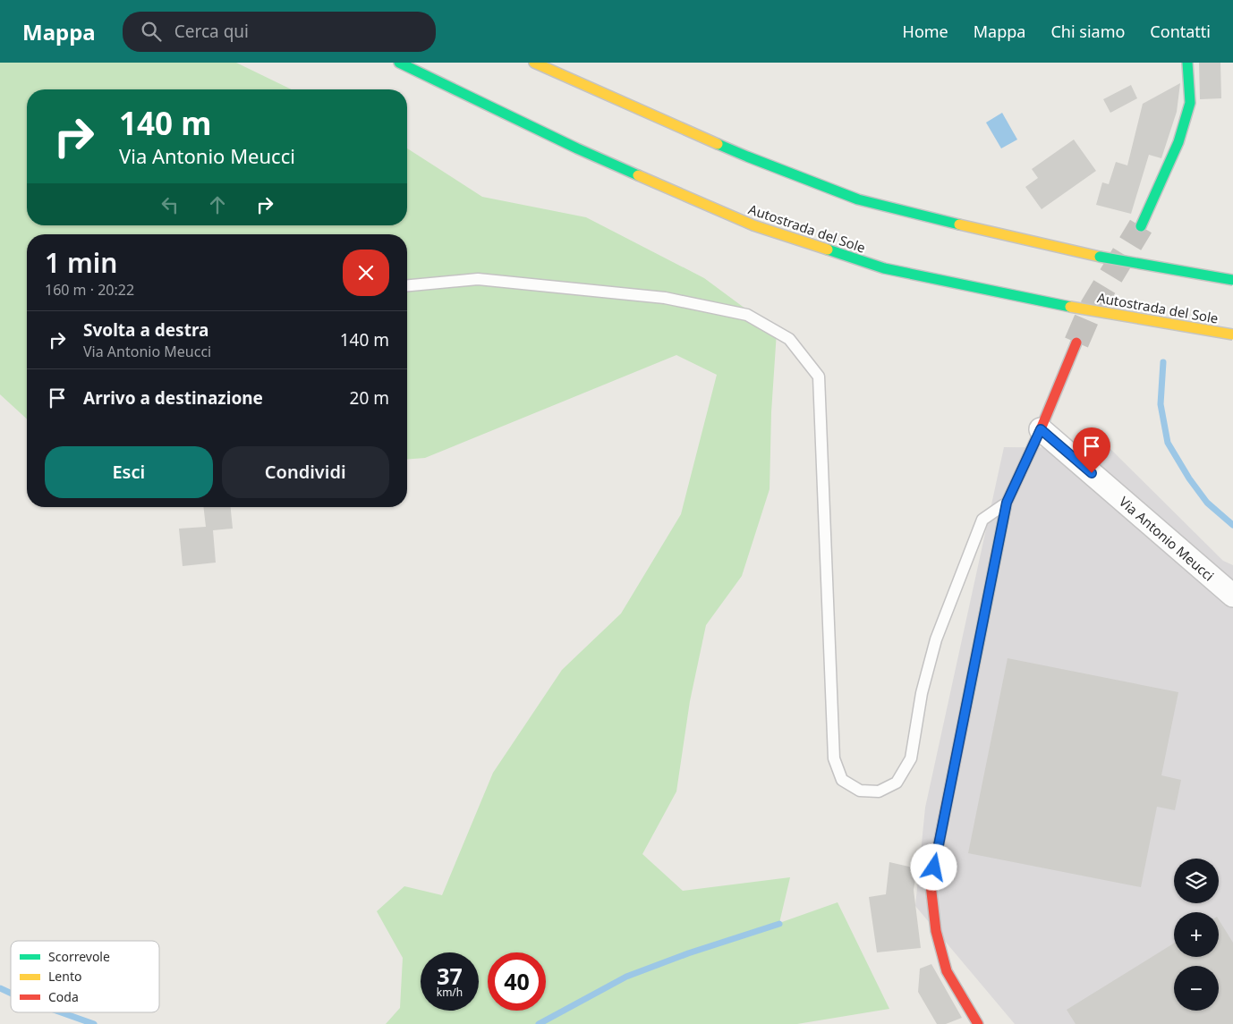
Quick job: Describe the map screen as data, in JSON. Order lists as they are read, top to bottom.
{
  "streets": {
    "main road": ["Autostrada del Sole"],
    "street": ["Via Antonio Meucci"]
  },
  "legend": ["Scorrevole", "Lento", "Coda"],
  "page": {
    "header": "Mappa",
    "search": "Cerca qui",
    "nav": [
      "Home",
      "Mappa",
      "Chi siamo",
      "Contatti"
    ],
    "turn": ["140 m", "Via Antonio Meucci"],
    "heading": ["1 min", "160 m · 20:22"],
    "list": [
      {
        "name": "Svolta a destra",
        "note": "Via Antonio Meucci",
        "value": "140 m"
      },
      {
        "name": "Arrivo a destinazione",
        "value": "20 m"
      }
    ],
    "buttons": ["Esci", "Condividi"],
    "map_buttons": ["+", "−"],
    "speed": "37 km/h",
    "limit": "40"
  }
}
